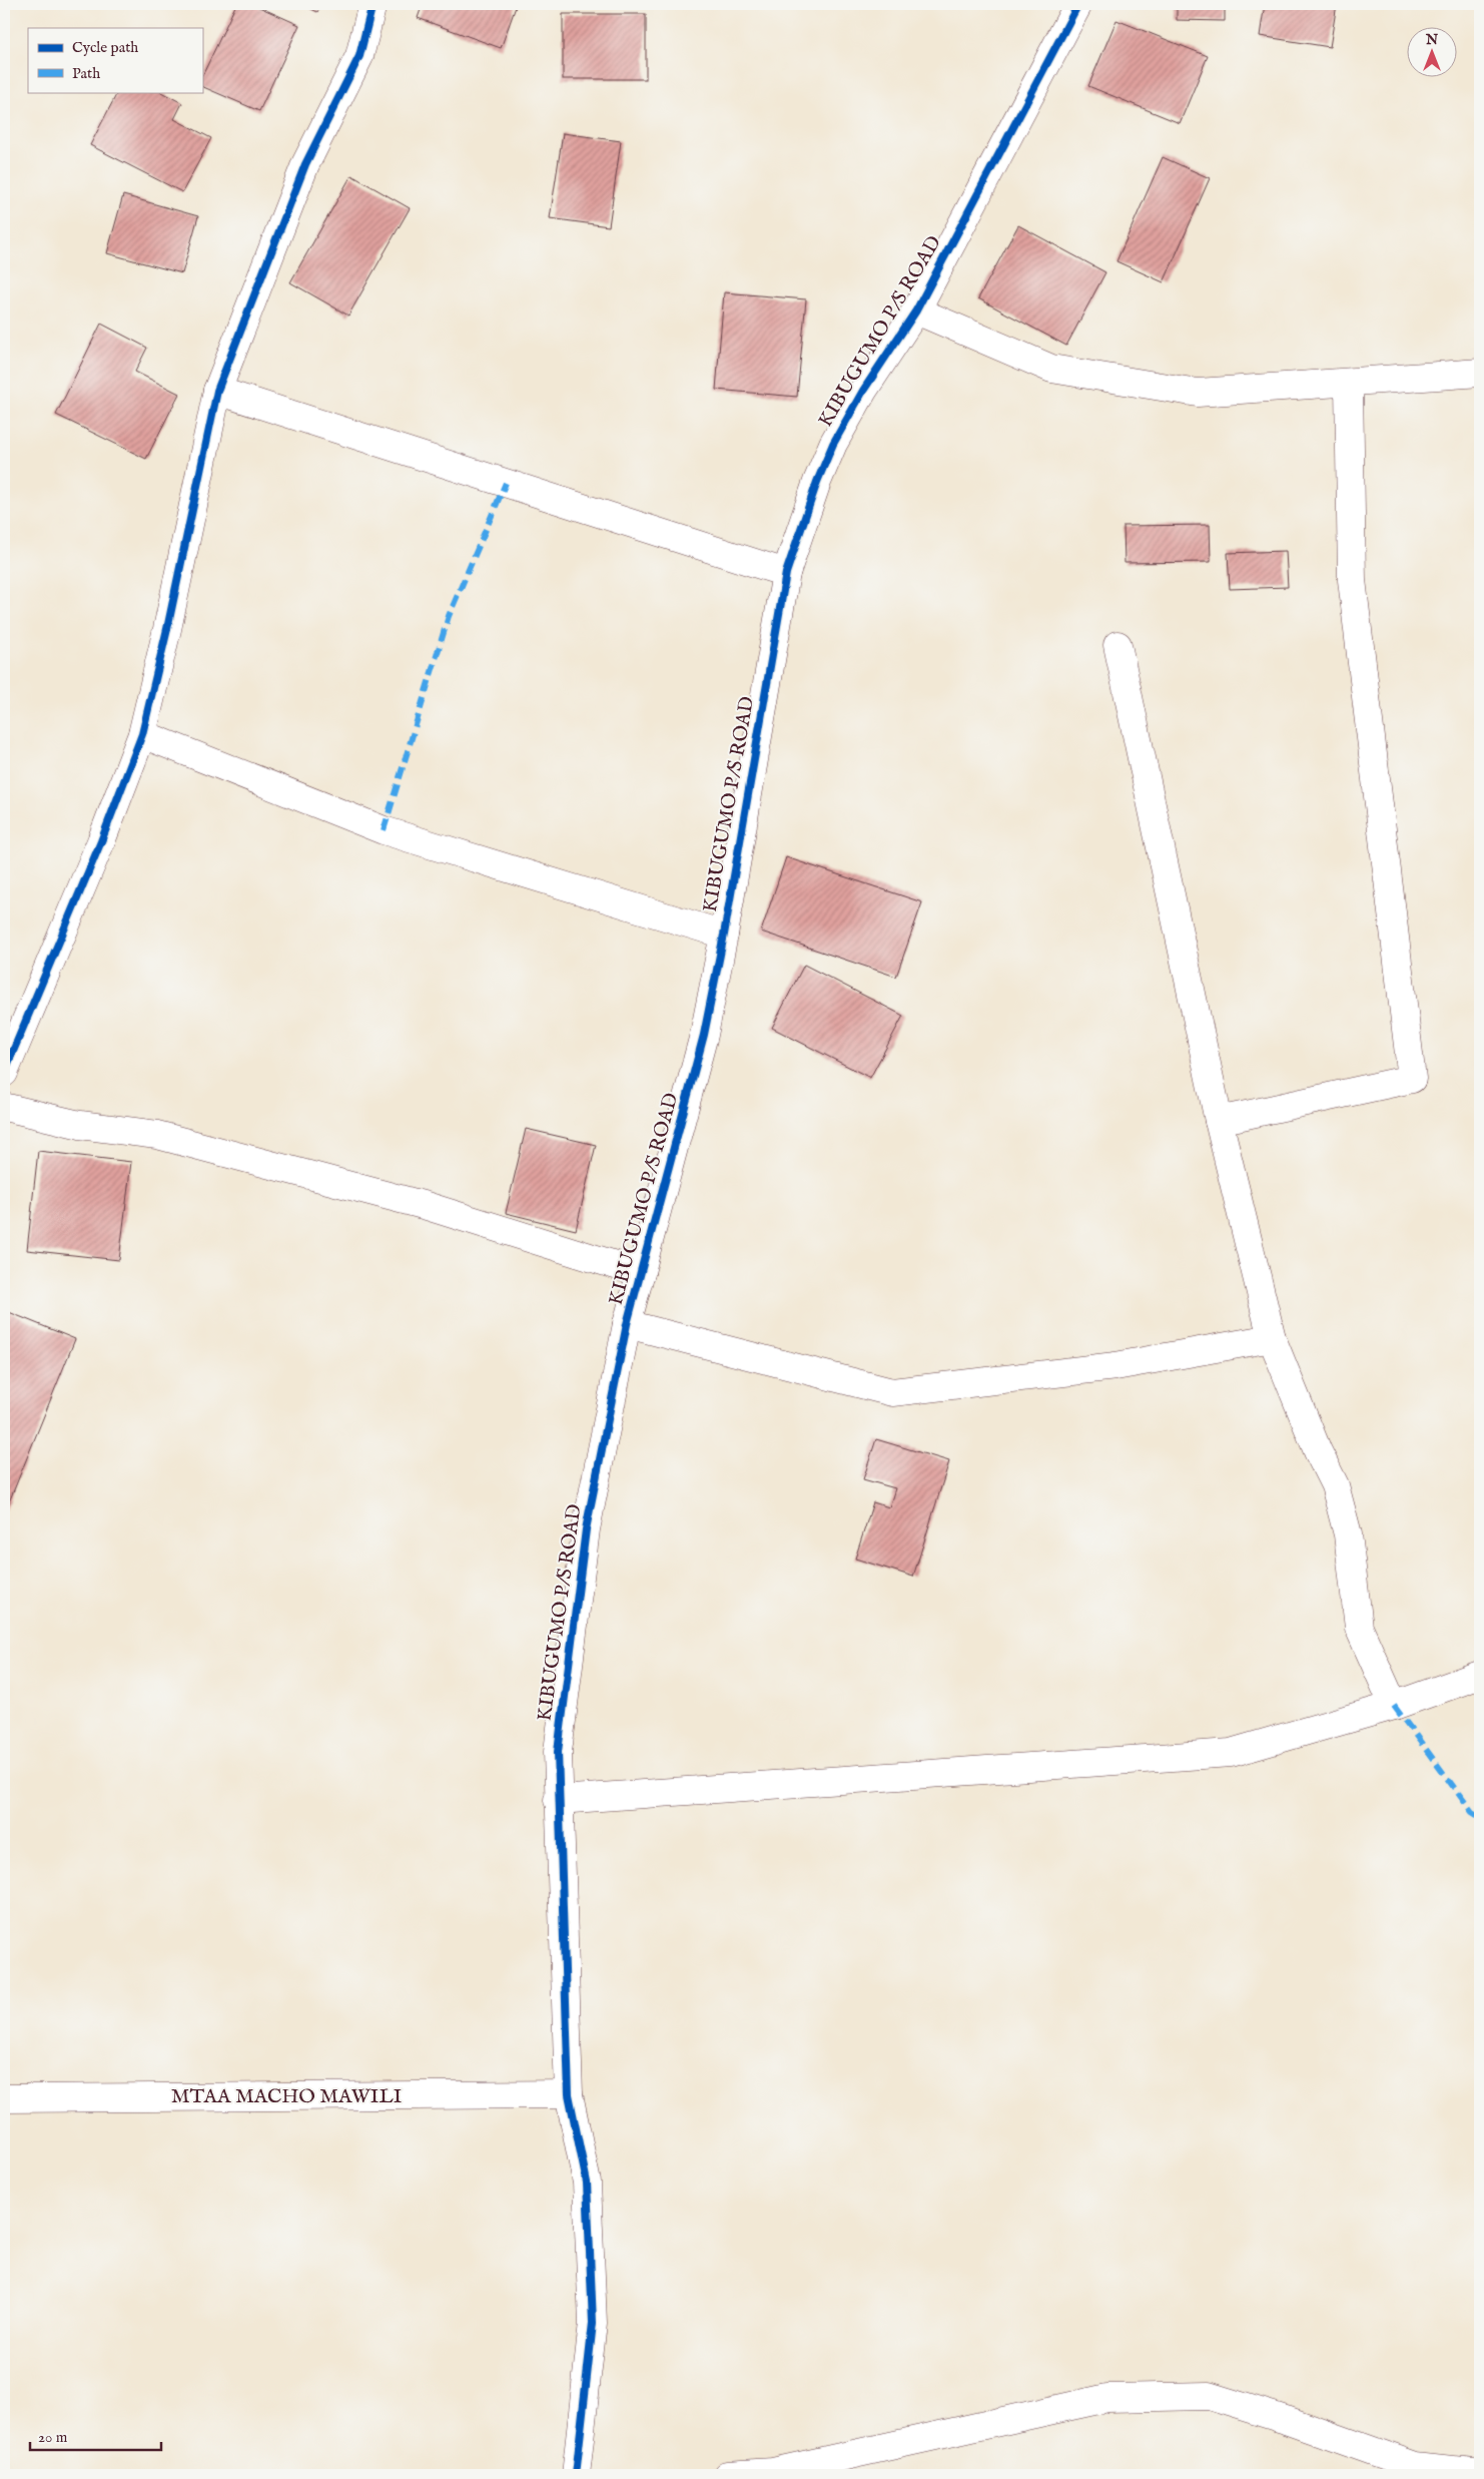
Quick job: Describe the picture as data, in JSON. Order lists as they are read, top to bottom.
{
  "streets": {
    "street": ["KIBUGUMO P/S ROAD", "MTAA MACHO MAWILI"]
  },
  "crossings": [
    ["KIBUGUMO P/S ROAD", "MTAA MACHO MAWILI"]
  ],
  "legend": ["Cycle path", "Path"],
  "scale_bar": "20 m",
  "north": "top"
}
